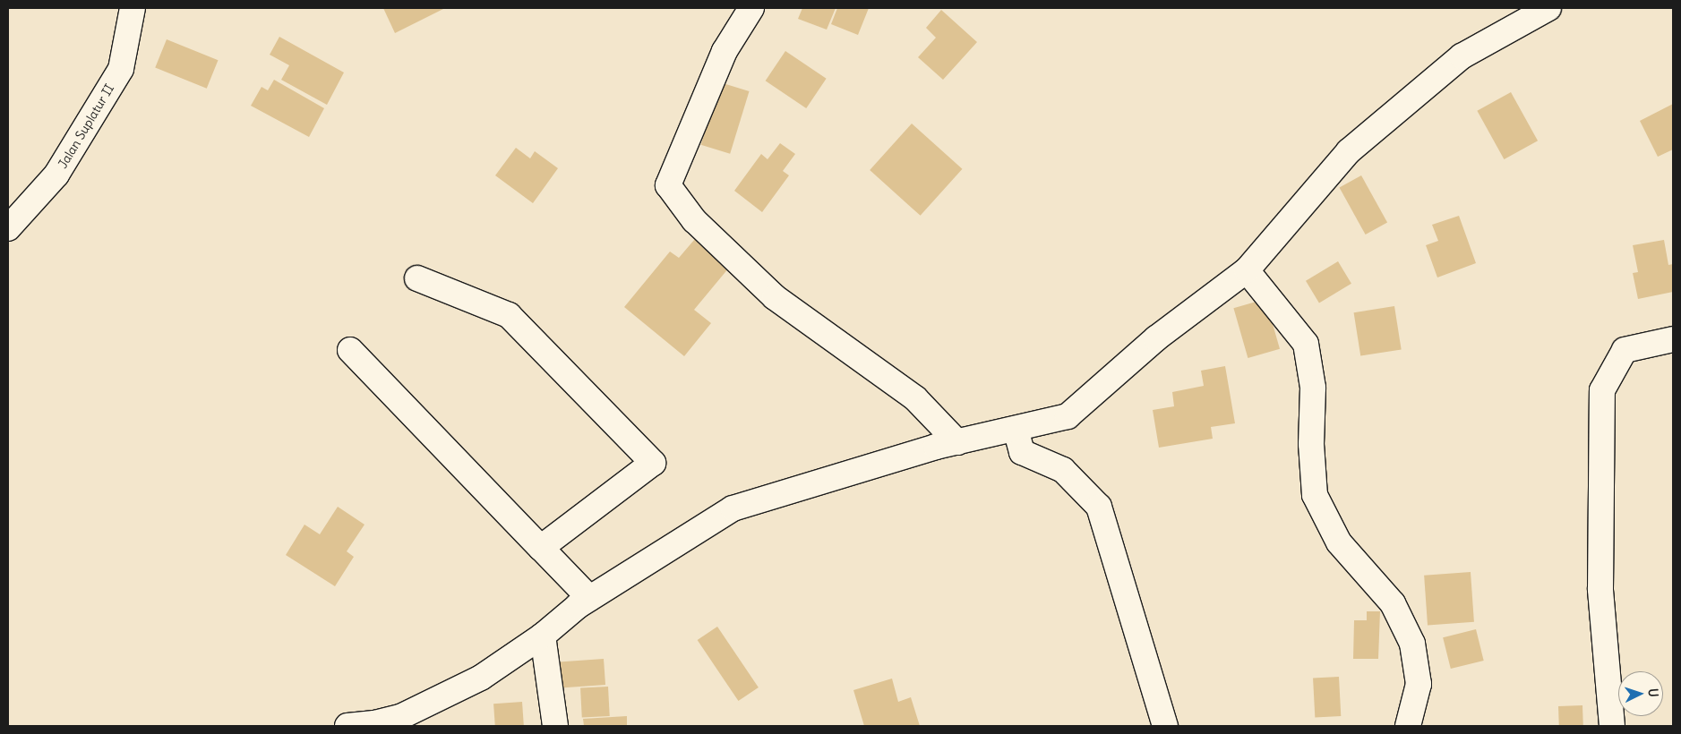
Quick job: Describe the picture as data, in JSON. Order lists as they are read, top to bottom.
{
  "streets": {
    "street": ["Jalan Suplatur II"]
  },
  "north": "right"
}
